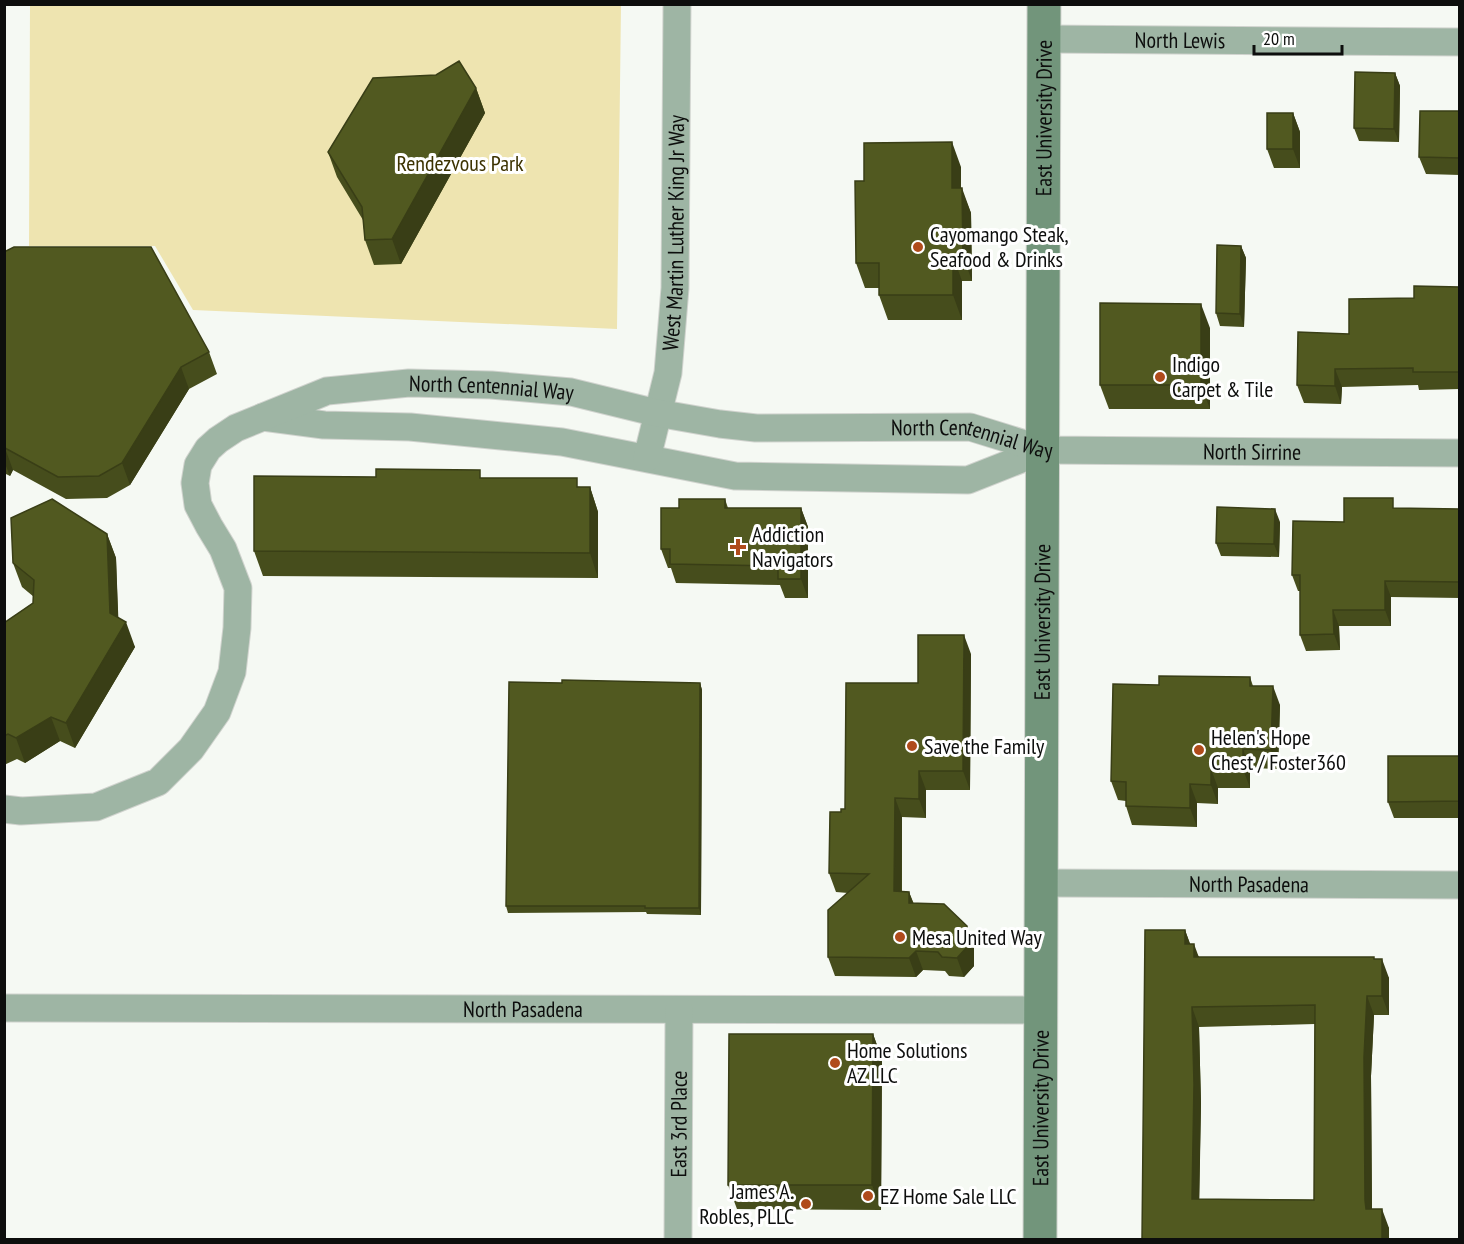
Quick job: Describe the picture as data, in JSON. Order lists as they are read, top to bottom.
{
  "streets": {
    "main road": ["East University Drive"],
    "street": [
      "North Lewis",
      "West Martin Luther King Jr Way",
      "North Centennial Way",
      "North Sirrine",
      "North Pasadena",
      "East 3rd Place"
    ]
  },
  "crossings": [
    ["North Lewis", "East University Drive"],
    ["East University Drive", "North Centennial Way"],
    ["East University Drive", "North Sirrine"],
    ["East University Drive", "North Pasadena"],
    ["West Martin Luther King Jr Way", "North Centennial Way"],
    ["North Centennial Way", "North Sirrine"],
    ["North Pasadena", "East 3rd Place"]
  ],
  "parks": ["Rendezvous Park"],
  "places": {
    "other": [
      "Cayomango Steak, Seafood & Drinks",
      "Indigo Carpet & Tile",
      "Save the Family",
      "Helen's Hope Chest / Foster360",
      "Mesa United Way",
      "Home Solutions AZ LLC",
      "EZ Home Sale LLC",
      "James A. Robles, PLLC"
    ],
    "health": ["Addiction Navigators"]
  },
  "scale_bar": "20 m"
}
